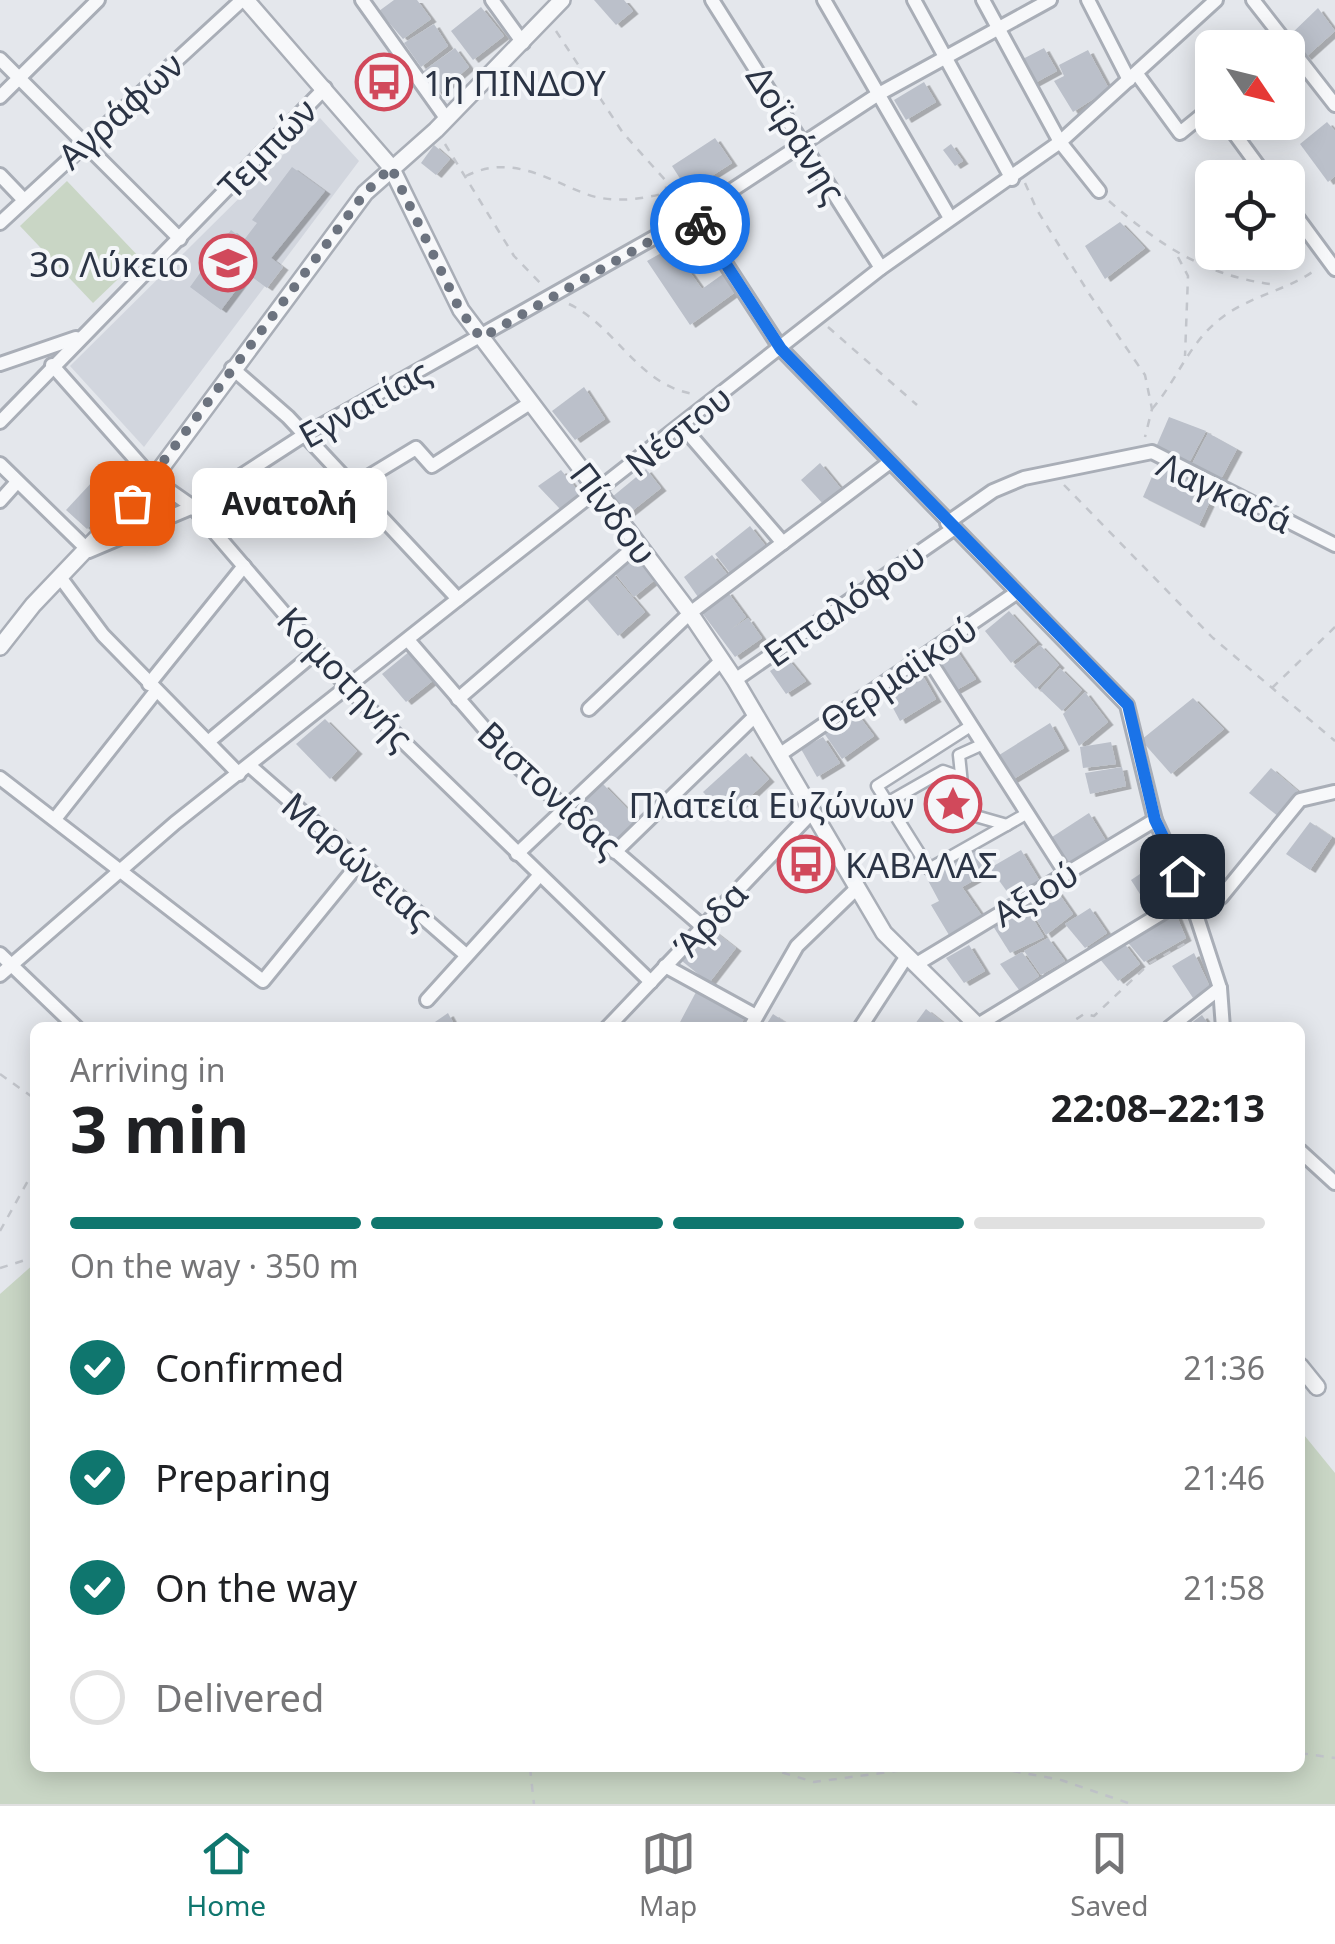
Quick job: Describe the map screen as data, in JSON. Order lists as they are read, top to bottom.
{
  "streets": {
    "street": [
      "Αγράφων",
      "Δοϊράνης",
      "Τεμπών",
      "Εγνατίας",
      "Νέστου",
      "Λαγκαδά",
      "Πίνδου",
      "Επταλόφου",
      "Θερμαϊκού",
      "Κομοτηνής",
      "Βιστονίδας",
      "Μαρώνειας",
      "Αξιού",
      "Άρδα"
    ]
  },
  "crossings": [
    ["Αγράφων", "Πίνδου"],
    ["Δοϊράνης", "Εγνατίας"],
    ["Δοϊράνης", "Νέστου"],
    ["Τεμπών", "Πίνδου"],
    ["Τεμπών", "Κομοτηνής"],
    ["Εγνατίας", "Πίνδου"],
    ["Εγνατίας", "Κομοτηνής"],
    ["Νέστου", "Πίνδου"],
    ["Νέστου", "Κομοτηνής"],
    ["Νέστου", "Βιστονίδας"],
    ["Νέστου", "Μαρώνειας"],
    ["Λαγκαδά", "Επταλόφου"],
    ["Πίνδου", "Επταλόφου"],
    ["Πίνδου", "Θερμαϊκού"],
    ["Πίνδου", "Αξιού"],
    ["Πίνδου", "Άρδα"],
    ["Κομοτηνής", "Άρδα"],
    ["Βιστονίδας", "Άρδα"]
  ],
  "places": {
    "bus stop": ["1η ΠΙΝΔΟΥ", "ΚΑΒΑΛΑΣ"],
    "school or university": ["3ο Λύκειο"],
    "other": ["Ανατολή"],
    "place": ["Πλατεία Ευζώνων"]
  },
  "north": "bottom right",
  "page": {
    "bubble": "Ανατολή",
    "heading": ["3 min", "Arriving in", "22:08–22:13"],
    "bar": "On the way · 350 m",
    "list": [
      ["Confirmed", "21:36"],
      ["Preparing", "21:46"],
      ["On the way", "21:58"],
      "Delivered"
    ],
    "tabs": ["Home", "Map", "Saved"]
  }
}
